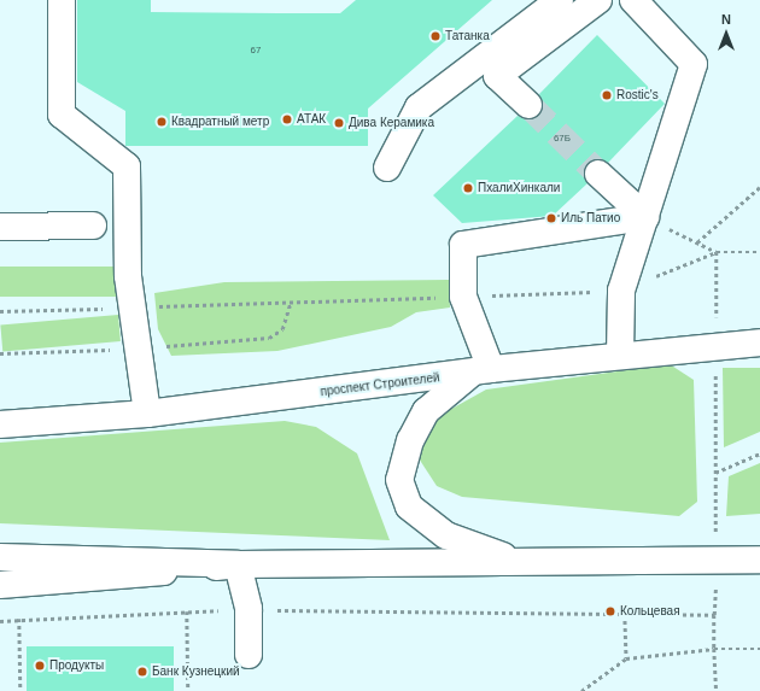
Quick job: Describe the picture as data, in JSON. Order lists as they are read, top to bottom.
{
  "streets": {
    "main road": ["проспект Строителей"]
  },
  "places": [
    "Татанка",
    "Rostic's",
    "АТАК",
    "Квадратный метр",
    "Дива Керамика",
    "ПхалиХинкали",
    "Иль Патио",
    "Кольцевая",
    "Продукты",
    "Банк Кузнецкий"
  ],
  "house_numbers": ["67", "67Б"],
  "north": "top"
}
